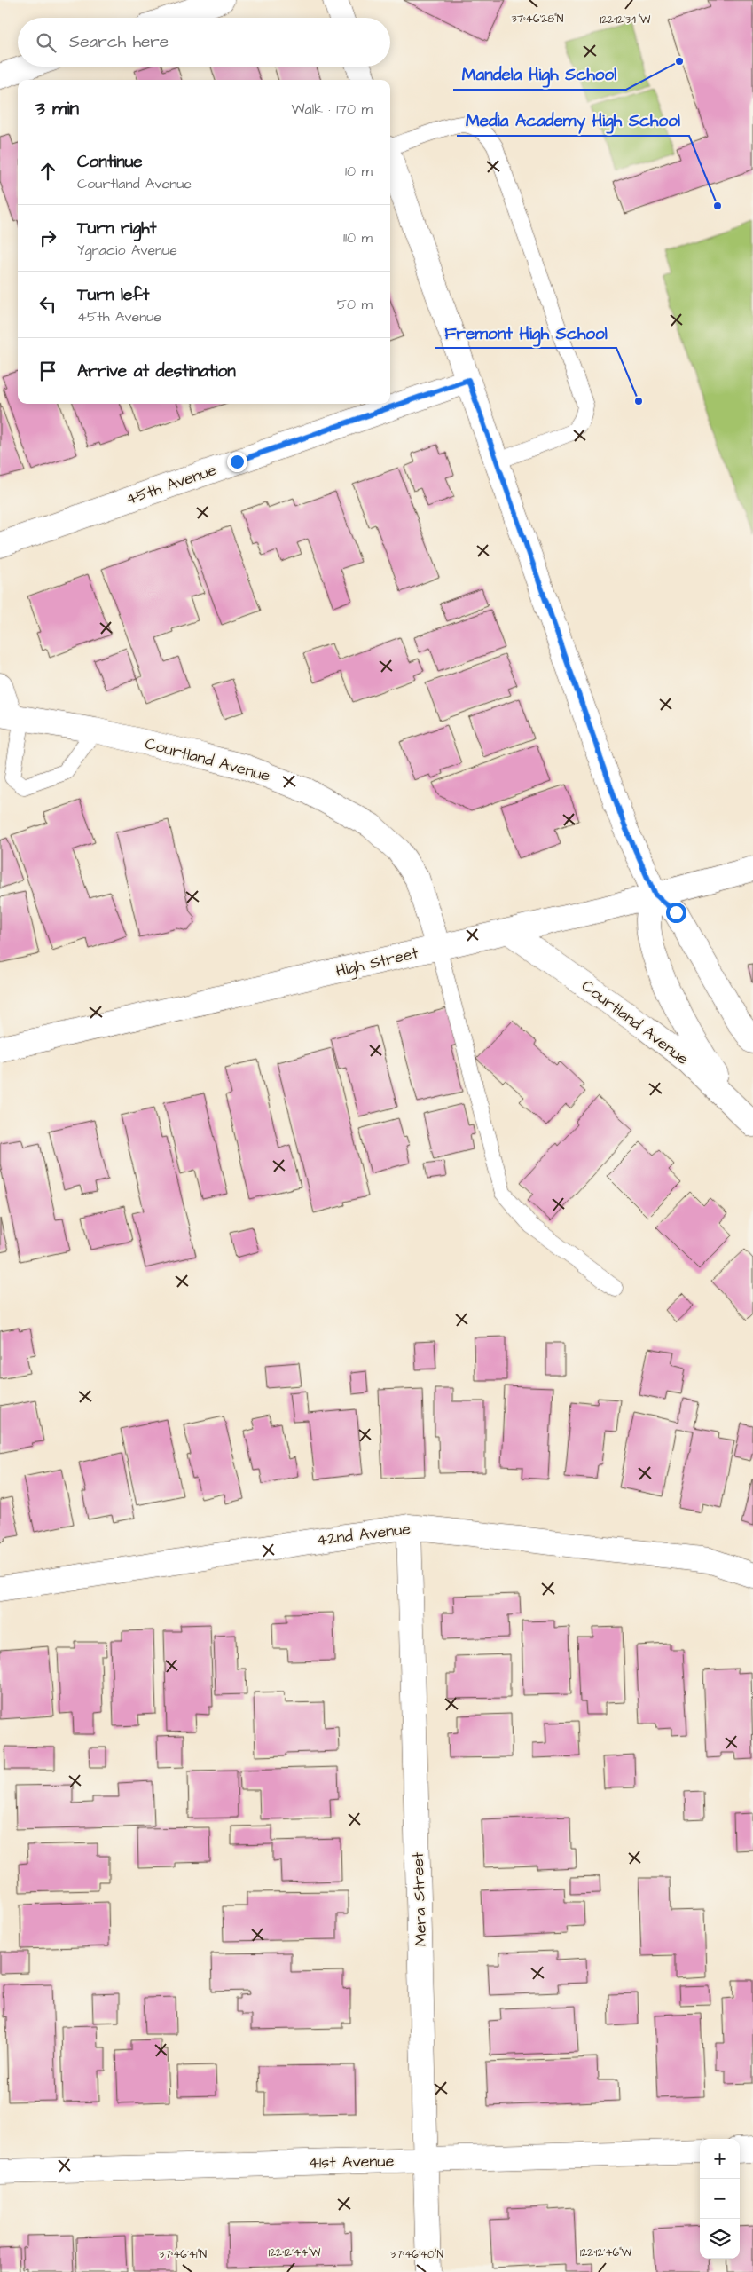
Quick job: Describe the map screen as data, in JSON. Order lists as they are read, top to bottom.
{
  "streets": {
    "street": [
      "45th Avenue",
      "Courtland Avenue",
      "High Street",
      "42nd Avenue",
      "Mera Street",
      "41st Avenue"
    ]
  },
  "crossings": [
    ["Courtland Avenue", "High Street"],
    ["42nd Avenue", "Mera Street"],
    ["Mera Street", "41st Avenue"]
  ],
  "places": ["Mandela High School", "Media Academy High School", "Fremont High School"],
  "page": {
    "search": "Search here",
    "heading": ["3 min", "Walk · 170 m"],
    "list": [
      ["Continue", "Courtland Avenue", "10 m"],
      ["Turn right", "Ygnacio Avenue", "110 m"],
      ["Turn left", "45th Avenue", "50 m"],
      "Arrive at destination"
    ],
    "map_buttons": ["+", "−"]
  },
  "coordinates": [
    "37°46'28\"N",
    "122°12'34\"W",
    "122°12'44\"W",
    "122°12'46\"W",
    "37°46'41\"N",
    "37°46'40\"N"
  ]
}
